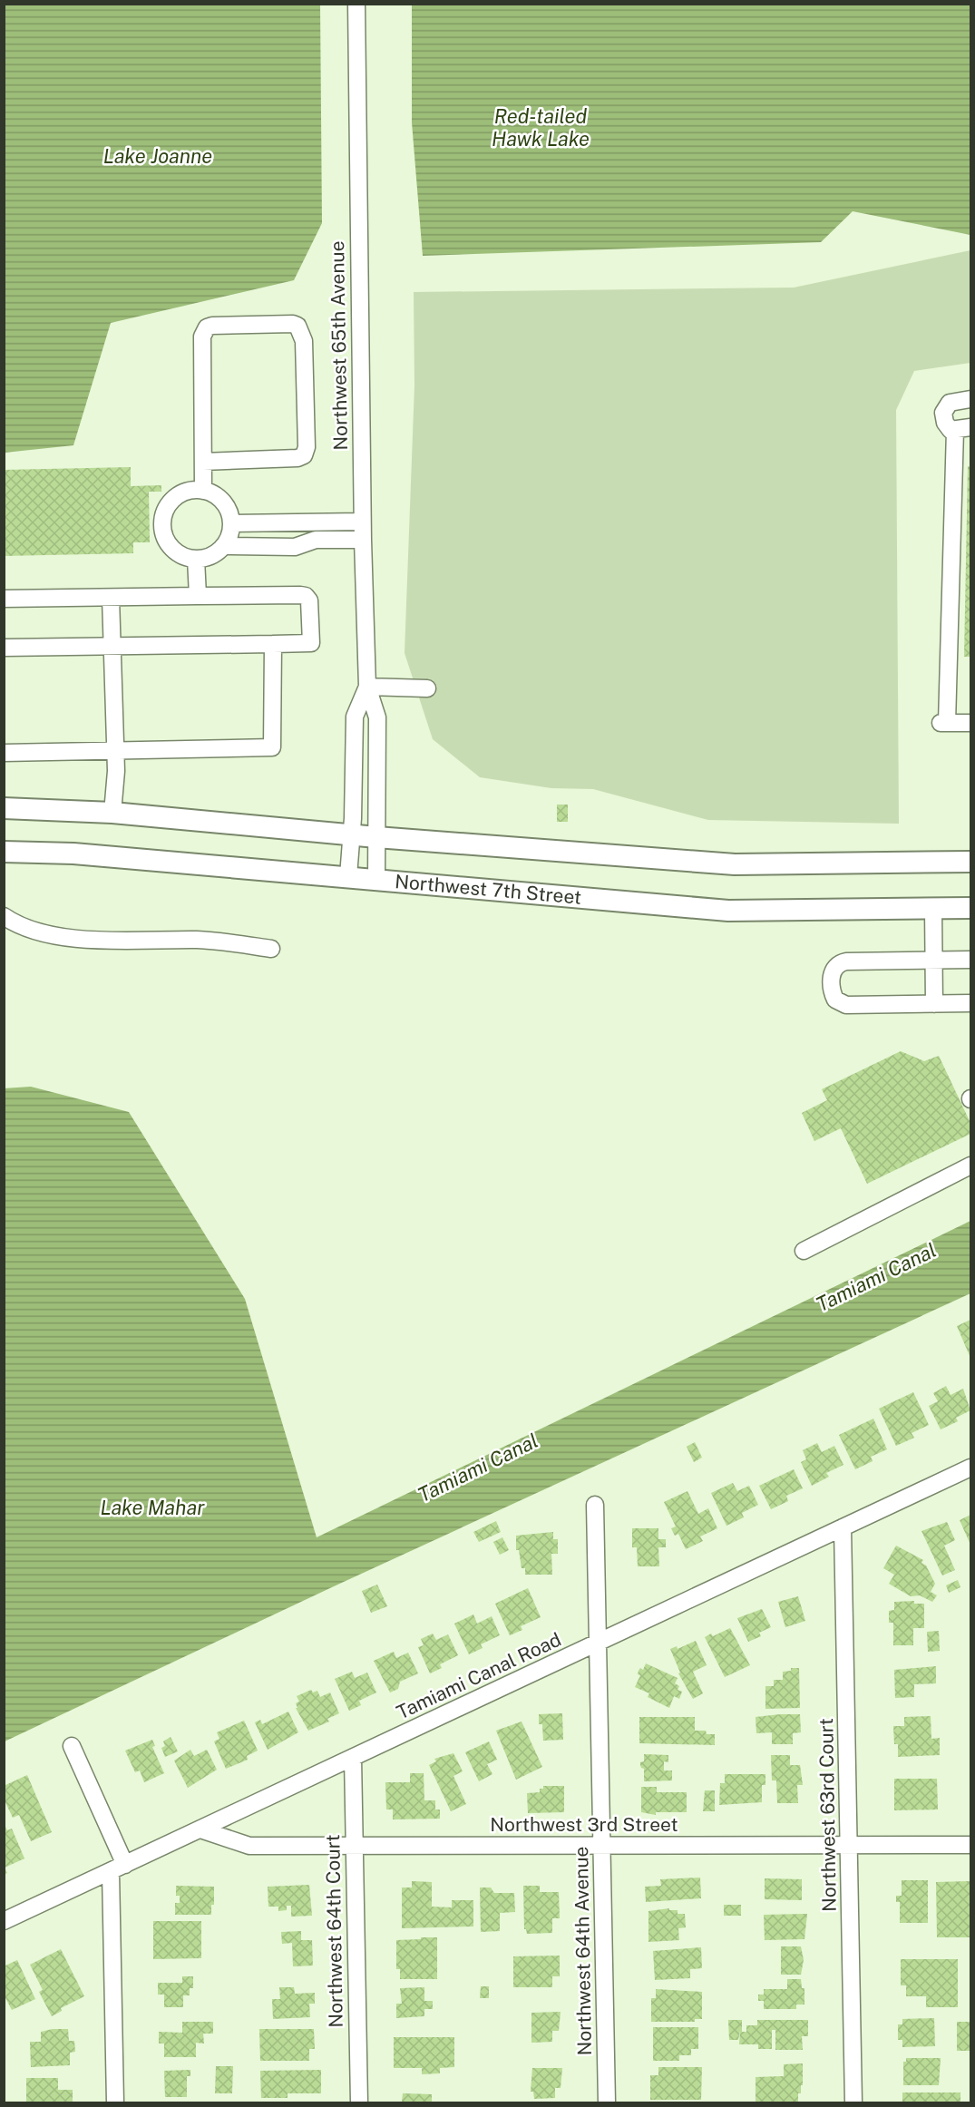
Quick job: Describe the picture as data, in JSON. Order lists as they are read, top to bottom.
{
  "streets": {
    "main road": ["Northwest 7th Street"],
    "street": [
      "Northwest 65th Avenue",
      "Tamiami Canal Road",
      "Northwest 63rd Court",
      "Northwest 3rd Street",
      "Northwest 64th Court",
      "Northwest 64th Avenue"
    ]
  },
  "crossings": [
    ["Northwest 65th Avenue", "Northwest 7th Street"],
    ["Tamiami Canal Road", "Northwest 63rd Court"],
    ["Tamiami Canal Road", "Northwest 3rd Street"],
    ["Tamiami Canal Road", "Northwest 64th Court"],
    ["Tamiami Canal Road", "Northwest 64th Avenue"],
    ["Northwest 63rd Court", "Northwest 3rd Street"],
    ["Northwest 3rd Street", "Northwest 64th Court"],
    ["Northwest 3rd Street", "Northwest 64th Avenue"]
  ],
  "water": [
    "Red-tailed Hawk Lake",
    "Lake Joanne",
    "Tamiami Canal",
    "Lake Mahar"
  ]
}
